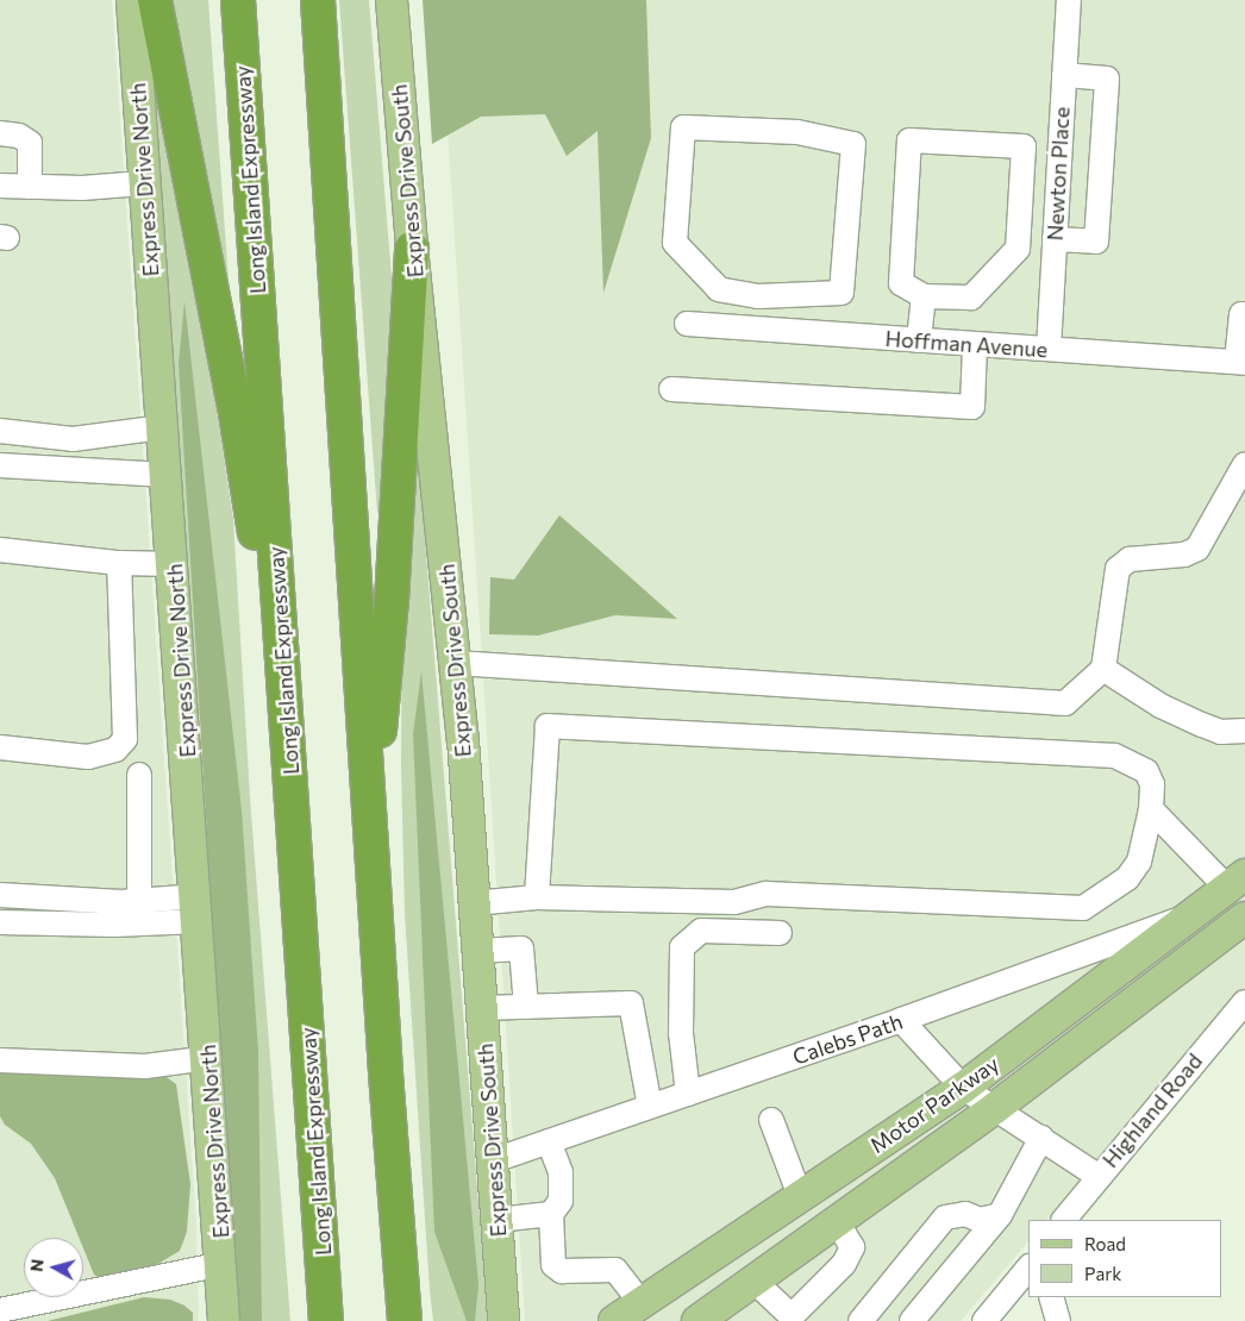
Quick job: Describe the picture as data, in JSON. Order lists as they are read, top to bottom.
{
  "streets": {
    "highway": ["Long Island Expressway"],
    "main road": ["Express Drive North", "Express Drive South", "Motor Parkway"],
    "street": [
      "Newton Place",
      "Hoffman Avenue",
      "Calebs Path",
      "Highland Road"
    ]
  },
  "crossings": [
    ["Newton Place", "Hoffman Avenue"],
    ["Express Drive South", "Calebs Path"],
    ["Calebs Path", "Motor Parkway"]
  ],
  "legend": ["Road", "Park"],
  "north": "left"
}
